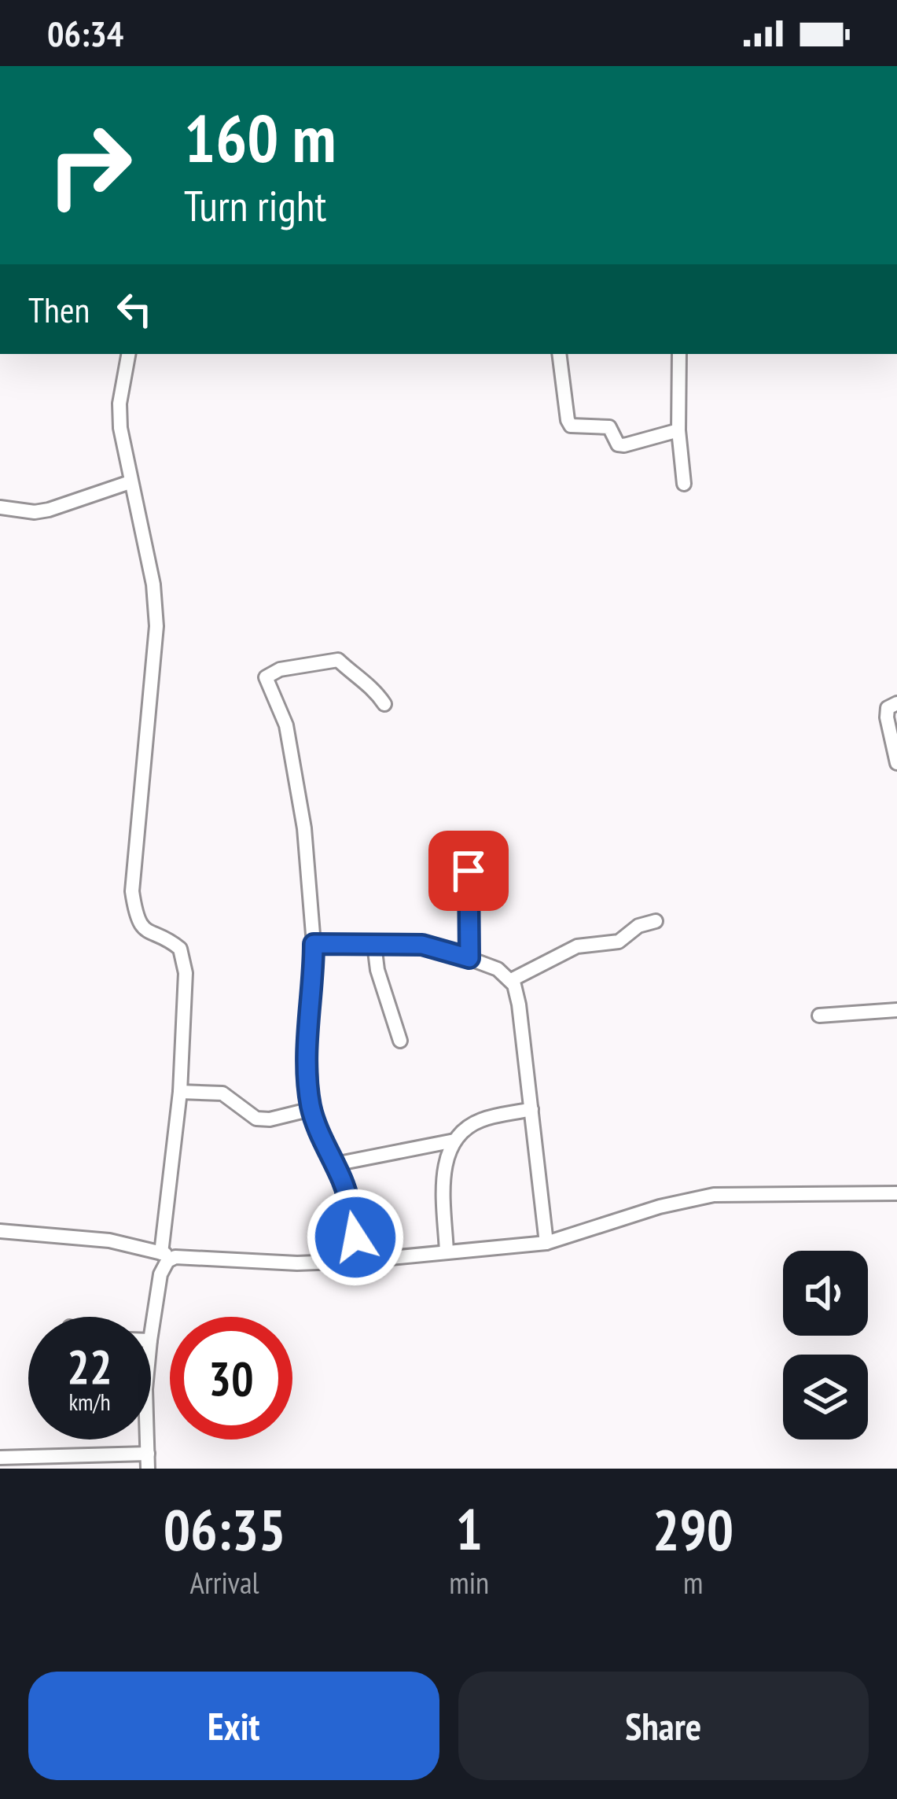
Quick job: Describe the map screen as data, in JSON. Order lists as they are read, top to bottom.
{
  "page": {
    "status": "06:34",
    "turn": ["160 m", "Turn right"],
    "then": "Then",
    "speed": "22 km/h",
    "limit": "30",
    "eta": [
      "06:35",
      "Arrival",
      "1",
      "min",
      "290",
      "m"
    ],
    "buttons": ["Exit", "Share"]
  }
}
